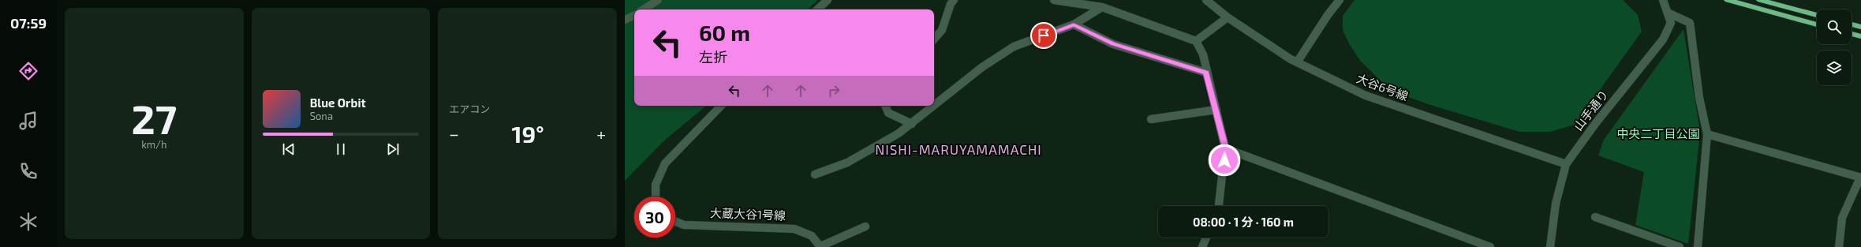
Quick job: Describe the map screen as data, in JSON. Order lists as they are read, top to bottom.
{
  "streets": {
    "street": ["大谷6号線", "山手通り", "大蔵大谷1号線"]
  },
  "crossings": [
    ["大谷6号線", "山手通り"]
  ],
  "districts": ["NISHI-MARUYAMAMACHI"],
  "parks": ["中央二丁目公園"],
  "page": {
    "tabs": "07:59",
    "tile": [
      ["27", "km/h"],
      "エアコン"
    ],
    "turn": ["60 m", "左折"],
    "song": ["Blue Orbit", "Sona"],
    "heat": ["−", "19°", "+"],
    "limit": "30",
    "trip": "08:00 · 1 分 · 160 m"
  }
}
